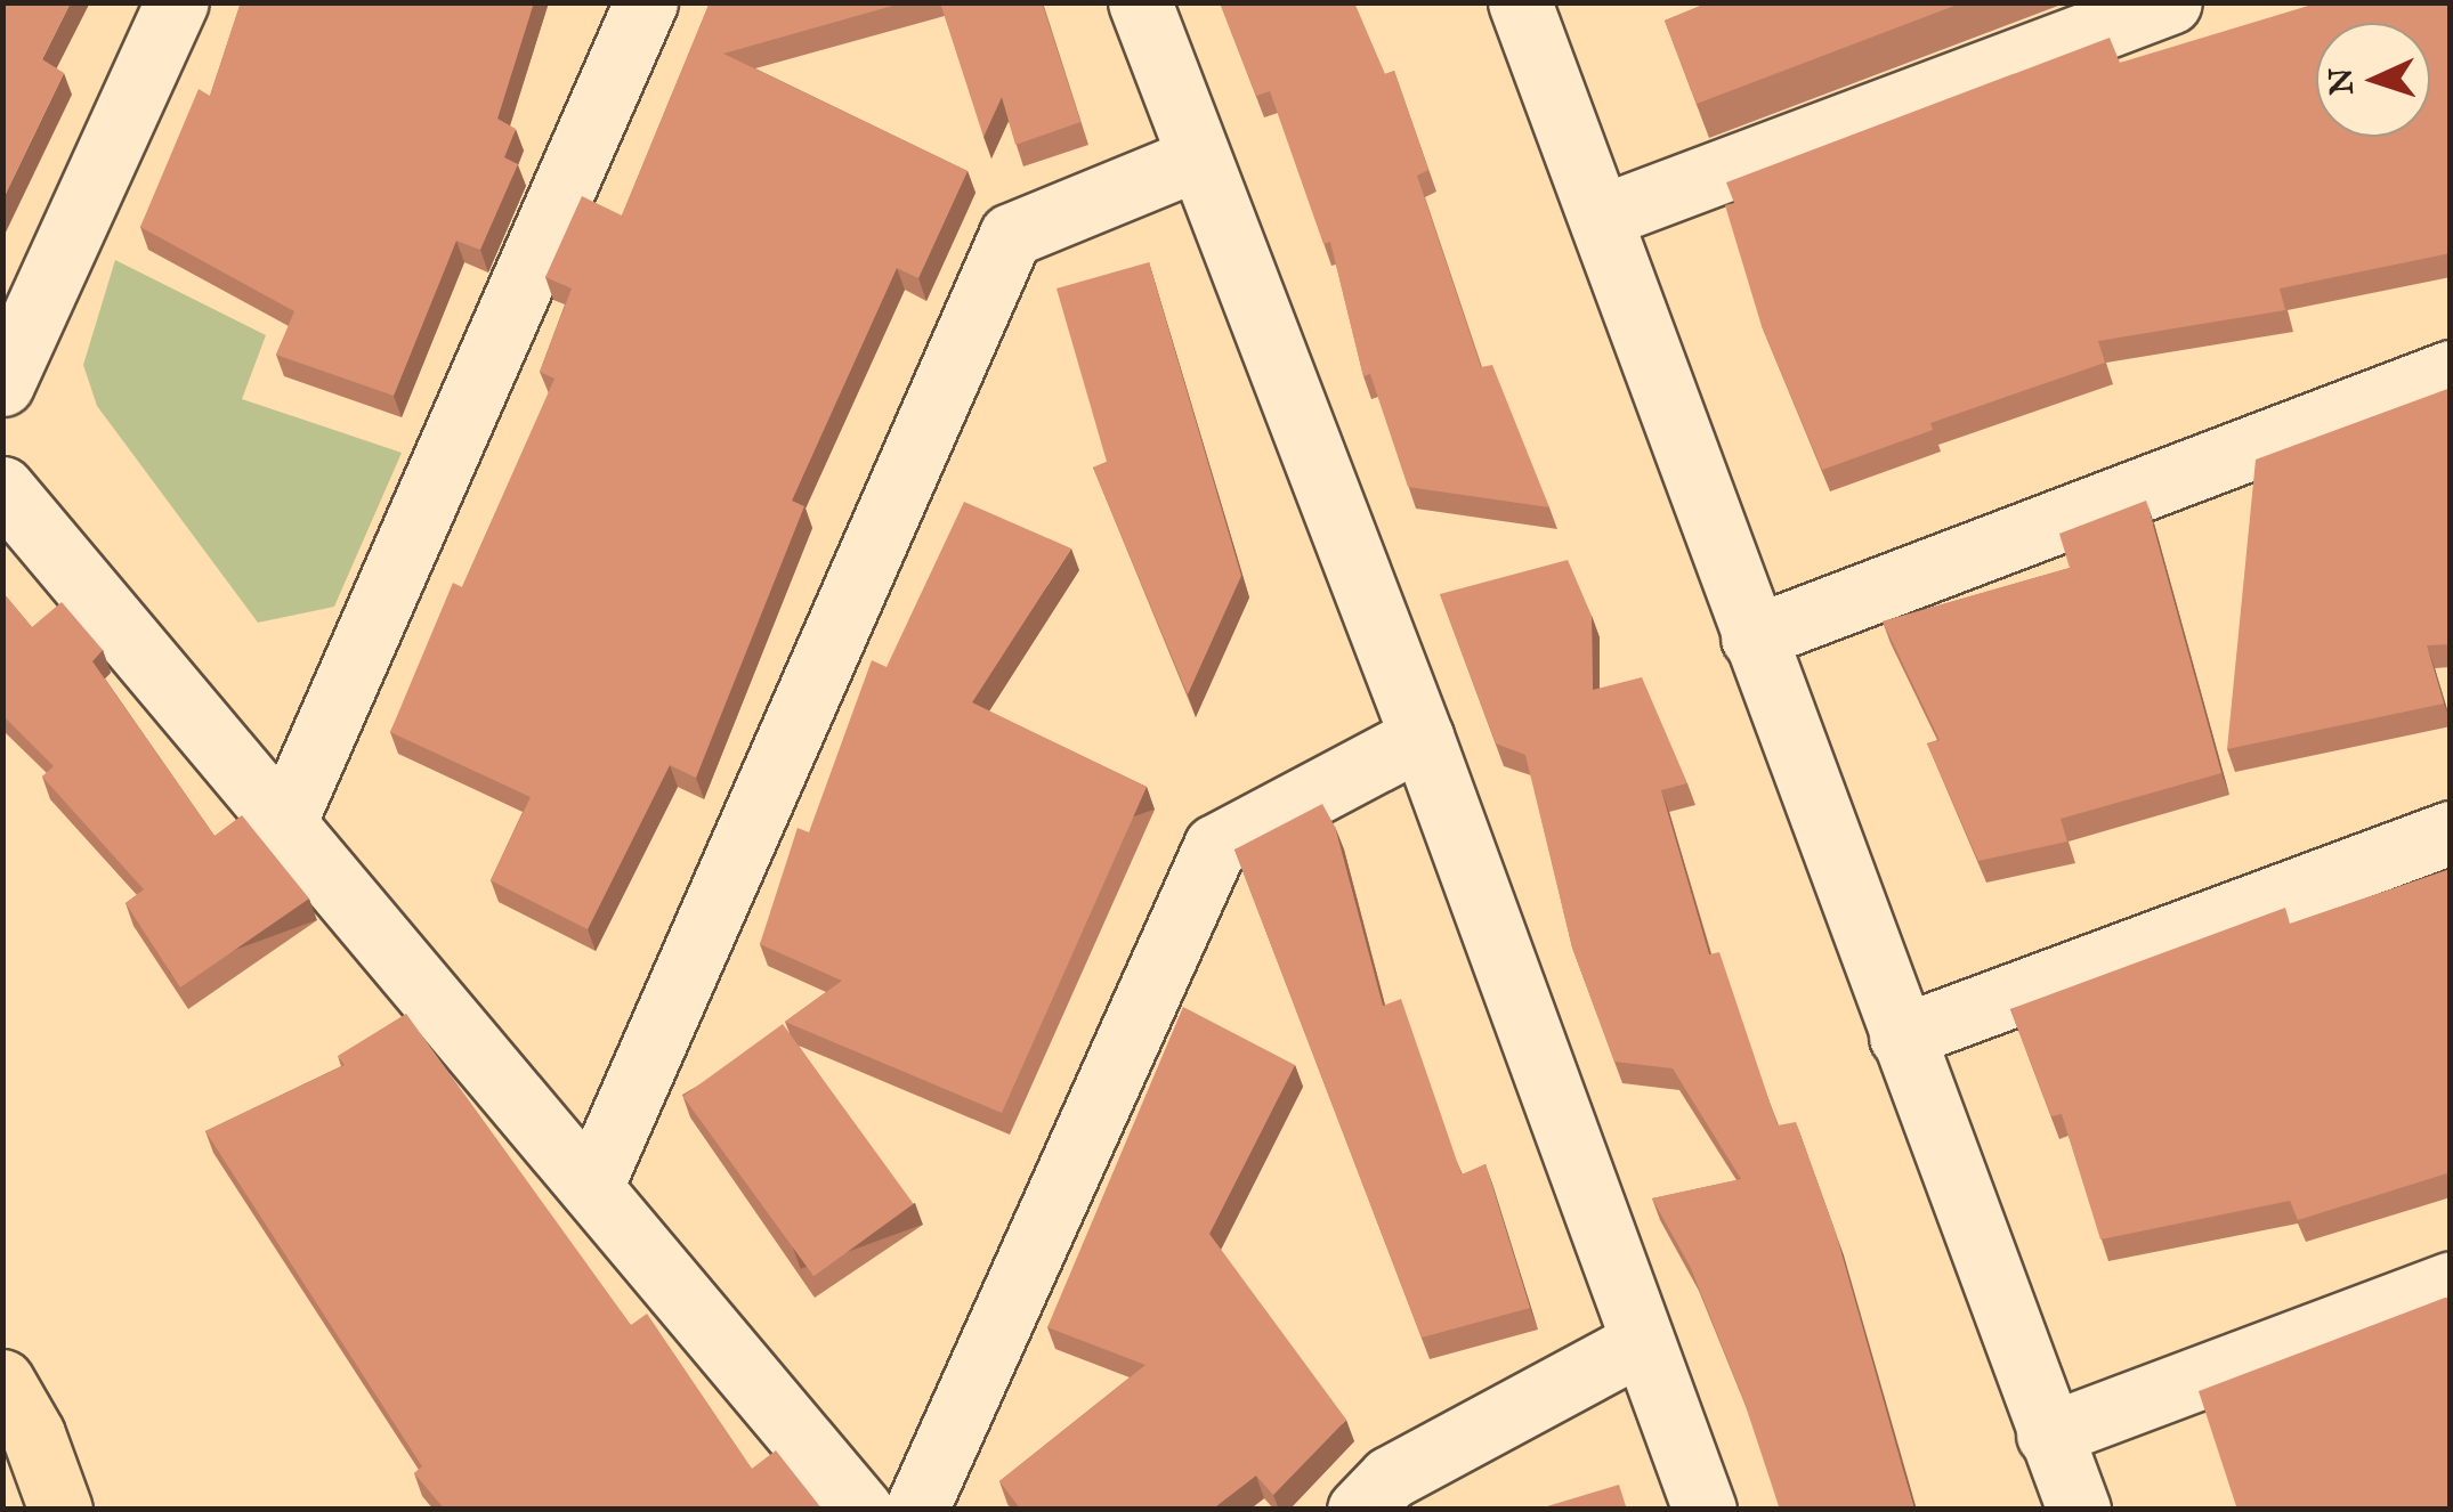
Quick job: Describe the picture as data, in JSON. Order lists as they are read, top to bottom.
{
  "north": "left"
}
